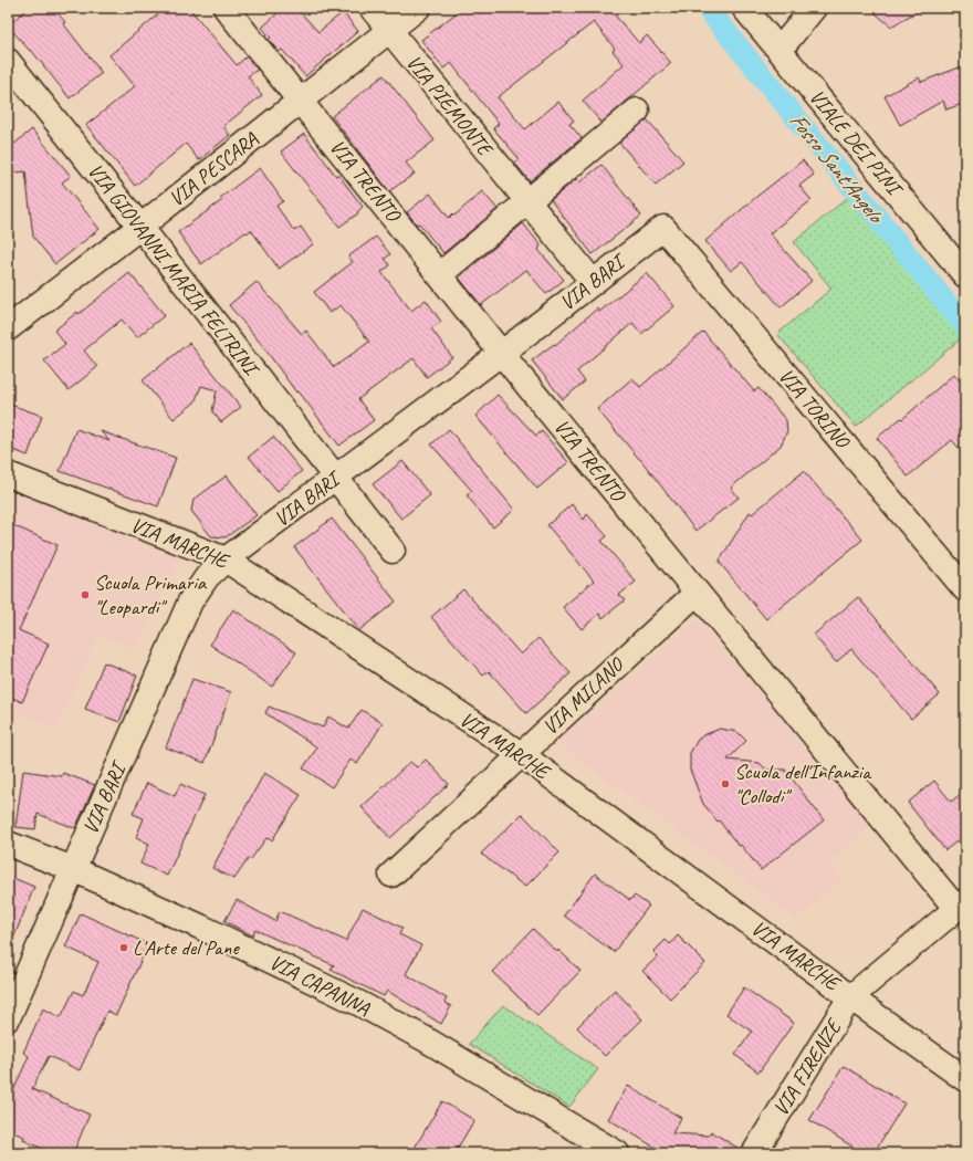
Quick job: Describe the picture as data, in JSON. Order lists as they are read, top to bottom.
{
  "streets": {
    "street": [
      "VIA PIEMONTE",
      "VIALE DEI PINI",
      "VIA PESCARA",
      "VIA TRENTO",
      "VIA GIOVANNI MARIA FELTRINI",
      "VIA BARI",
      "VIA TORINO",
      "VIA MARCHE",
      "VIA MILANO",
      "VIA CAPANNA",
      "VIA FIRENZE"
    ]
  },
  "crossings": [
    ["VIA PIEMONTE", "VIA PESCARA"],
    ["VIA PIEMONTE", "VIA BARI"],
    ["VIA PESCARA", "VIA TRENTO"],
    ["VIA PESCARA", "VIA GIOVANNI MARIA FELTRINI"],
    ["VIA TRENTO", "VIA BARI"],
    ["VIA TRENTO", "VIA MILANO"],
    ["VIA TRENTO", "VIA FIRENZE"],
    ["VIA GIOVANNI MARIA FELTRINI", "VIA BARI"],
    ["VIA BARI", "VIA TORINO"],
    ["VIA BARI", "VIA MARCHE"],
    ["VIA BARI", "VIA CAPANNA"],
    ["VIA MARCHE", "VIA MILANO"],
    ["VIA MARCHE", "VIA FIRENZE"]
  ],
  "water": ["Fosso Sant'Angelo"],
  "places": ["Scuola Primaria \"Leopardi\"", "Scuola dell'Infanzia \"Collodi\"", "L'Arte del Pane"]
}
